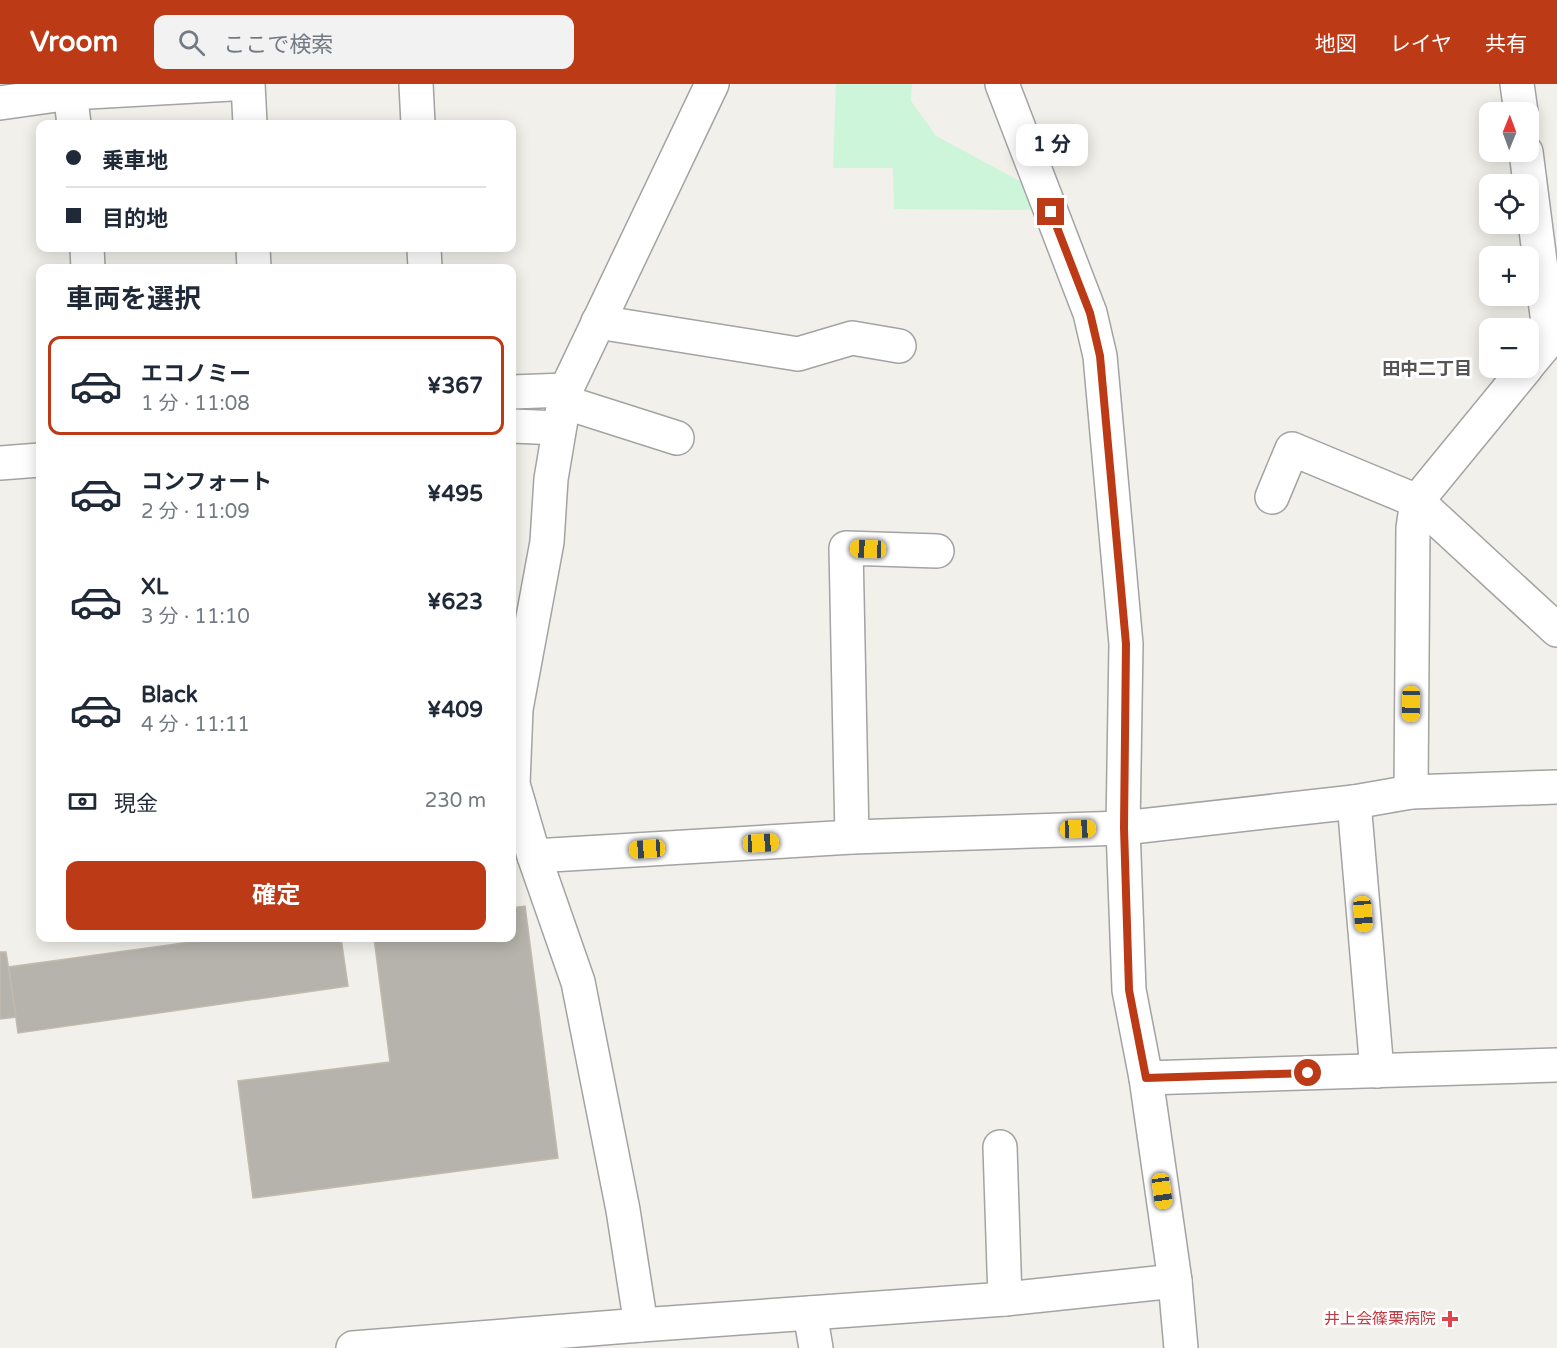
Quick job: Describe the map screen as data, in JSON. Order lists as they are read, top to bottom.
{
  "districts": ["田中二丁目"],
  "places": {
    "health": ["井上会篠栗病院"]
  },
  "north": "top",
  "page": {
    "header": "Vroom",
    "search": "ここで検索",
    "nav": ["地図", "レイヤ", "共有"],
    "map_buttons": ["+", "−"],
    "banner": ["乗車地", "目的地"],
    "bubble": "1 分",
    "heading": "車両を選択",
    "list": [
      {
        "name": "エコノミー",
        "note": "1 分 · 11:08",
        "value": "¥367"
      },
      {
        "name": "コンフォート",
        "note": "2 分 · 11:09",
        "value": "¥495"
      },
      {
        "name": "XL",
        "note": "3 分 · 11:10",
        "value": "¥623"
      },
      {
        "name": "Black",
        "note": "4 分 · 11:11",
        "value": "¥409"
      }
    ],
    "pay": ["現金", "230 m"],
    "buttons": "確定"
  }
}
